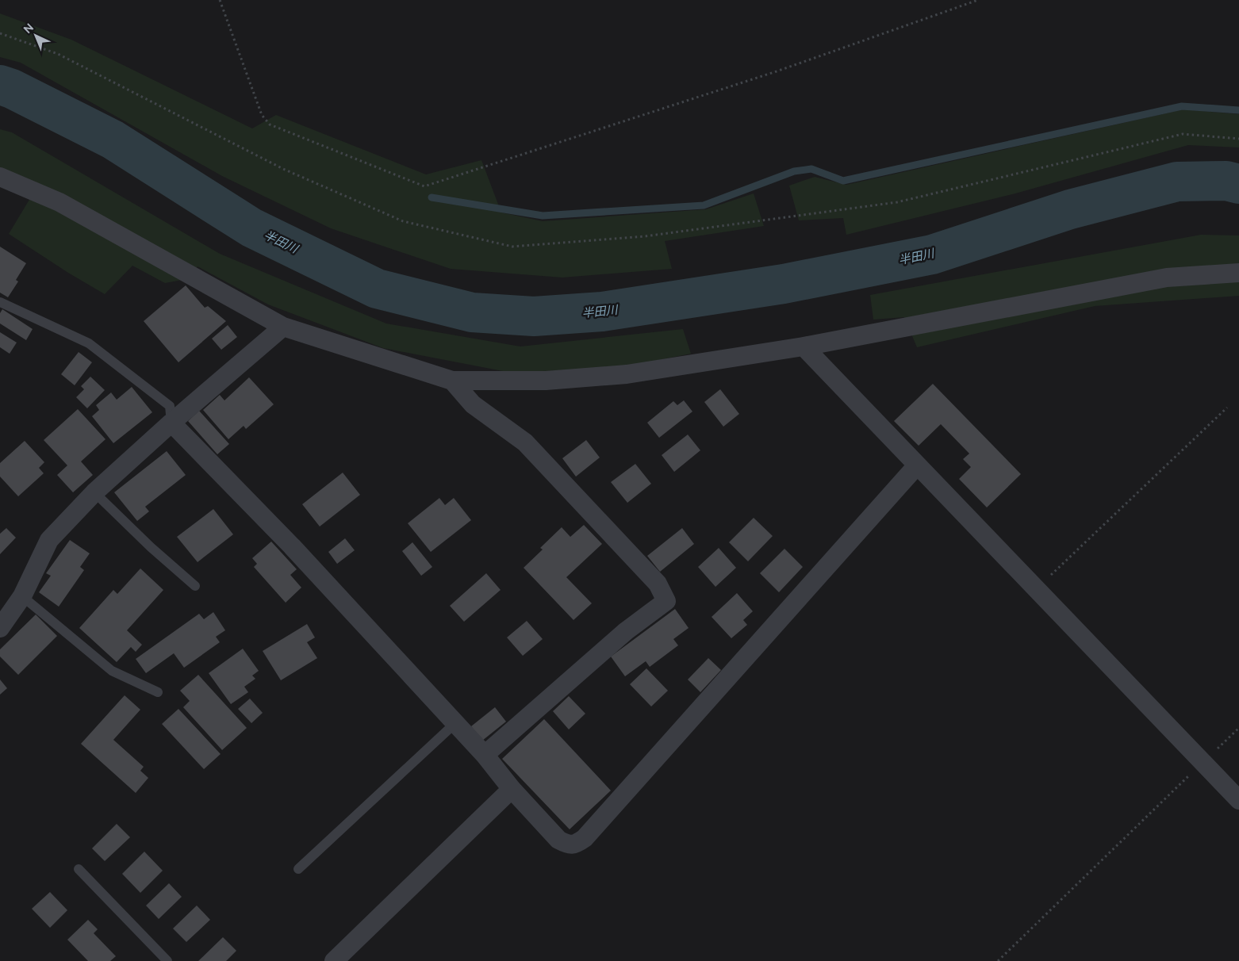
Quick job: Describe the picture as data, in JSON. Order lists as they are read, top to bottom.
{
  "water": ["半田川"],
  "north": "top left"
}
